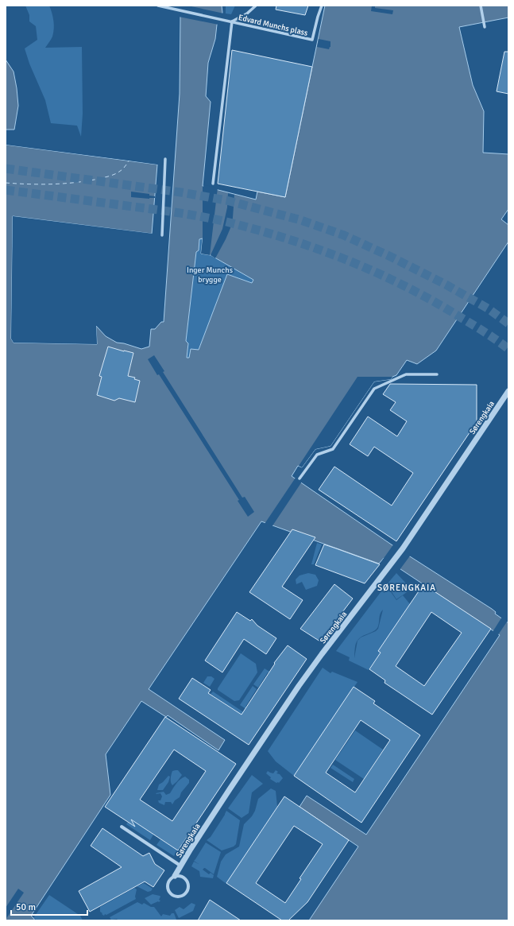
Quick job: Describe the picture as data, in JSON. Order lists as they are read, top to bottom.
{
  "streets": {
    "street": ["Edvard Munchs plass", "Sørengkaia"]
  },
  "districts": ["SØRENGKAIA"],
  "parks": ["Inger Munchs brygge"],
  "scale_bar": "50 m"
}
